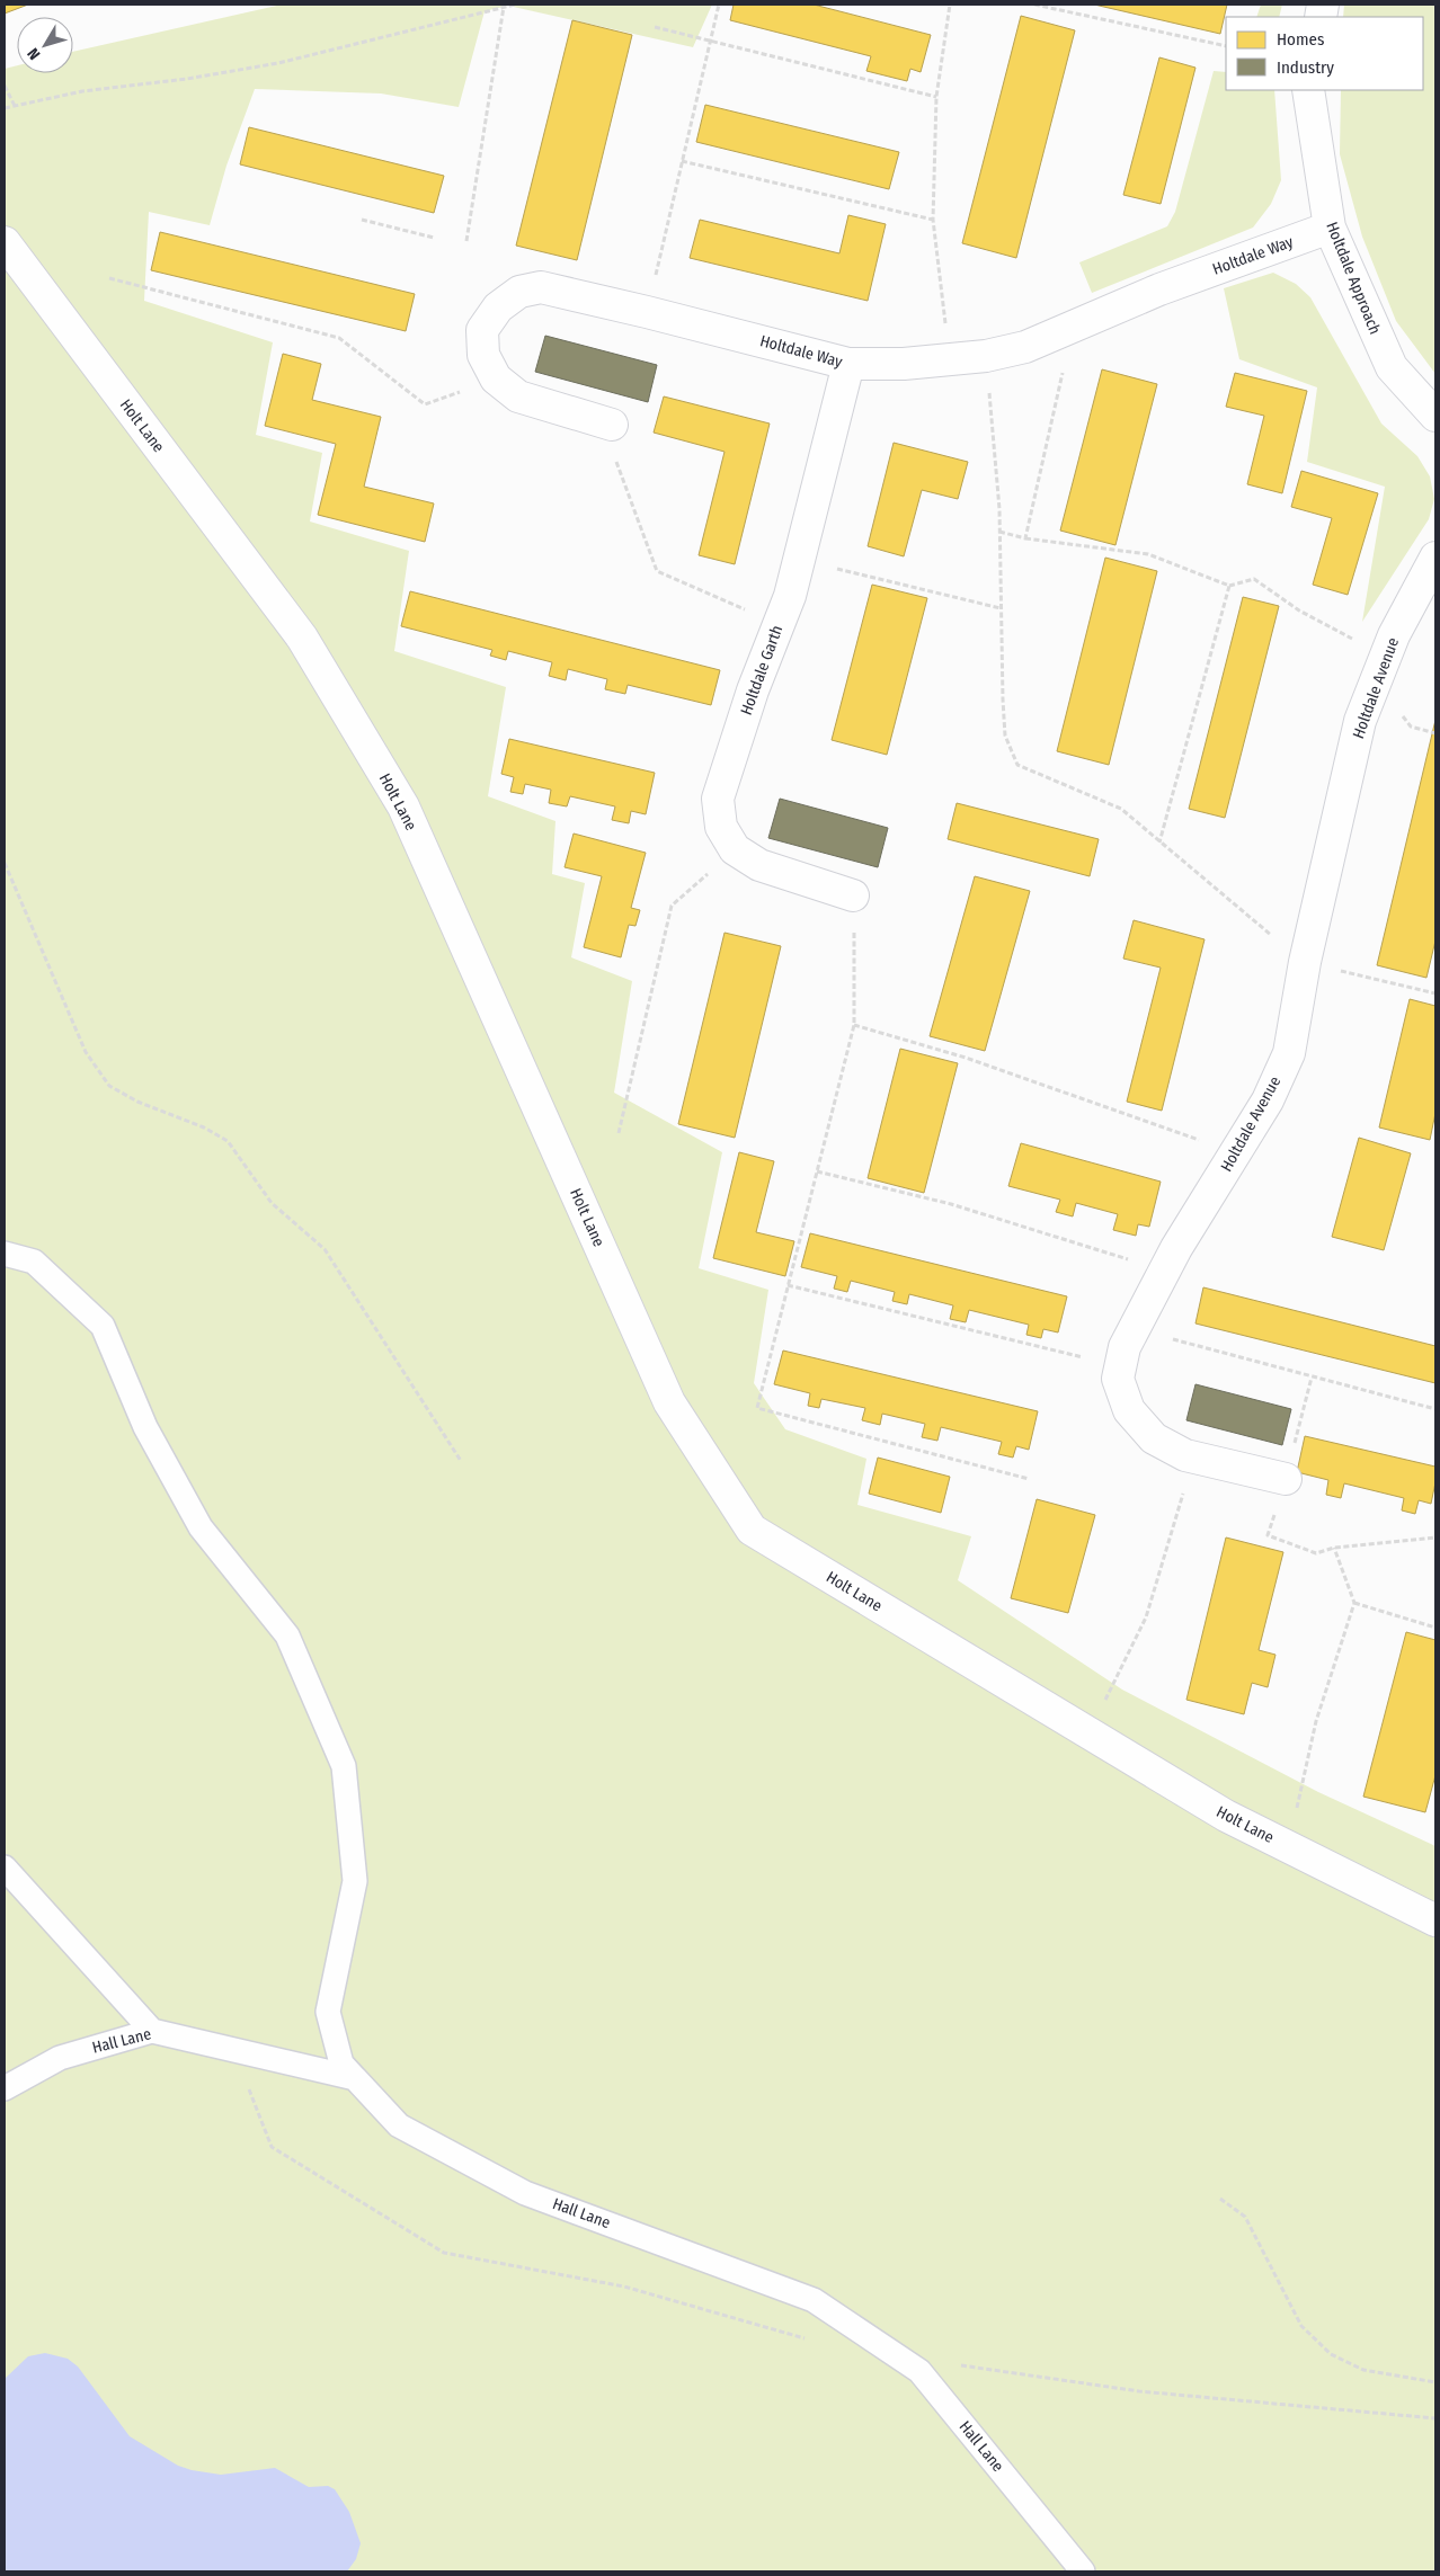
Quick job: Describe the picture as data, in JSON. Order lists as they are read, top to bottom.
{
  "streets": {
    "street": [
      "Holtdale Way",
      "Holtdale Approach",
      "Holt Lane",
      "Holtdale Garth",
      "Holtdale Avenue"
    ],
    "lane": ["Hall Lane"]
  },
  "crossings": [
    ["Holtdale Way", "Holtdale Approach"],
    ["Holtdale Way", "Holtdale Garth"]
  ],
  "legend": ["Homes", "Industry"],
  "north": "bottom left"
}
